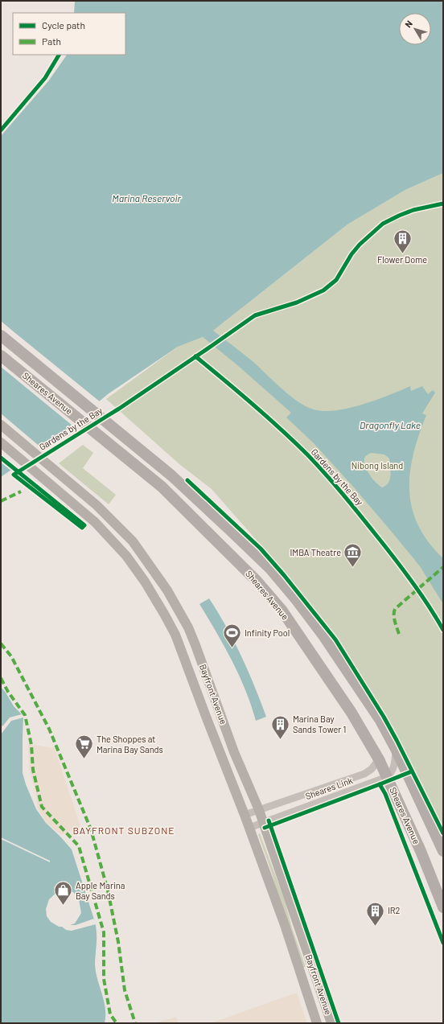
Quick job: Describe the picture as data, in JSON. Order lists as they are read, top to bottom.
{
  "streets": {
    "main road": ["Sheares Avenue", "Bayfront Avenue"],
    "street": ["Sheares Link"],
    "cycle path": ["Gardens by the Bay"]
  },
  "crossings": [
    ["Sheares Avenue", "Sheares Link"],
    ["Bayfront Avenue", "Sheares Link"]
  ],
  "districts": ["BAYFRONT SUBZONE"],
  "water": ["Marina Reservoir", "Dragonfly Lake"],
  "parks": ["Nibong Island"],
  "places": {
    "building": ["Flower Dome", "Marina Bay Sands Tower 1", "IR2"],
    "museum": ["IMBA Theatre"],
    "sports": ["Infinity Pool"],
    "supermarket": ["The Shoppes at Marina Bay Sands"],
    "shop": ["Apple Marina Bay Sands"]
  },
  "legend": ["Cycle path", "Path"],
  "north": "top left"
}
